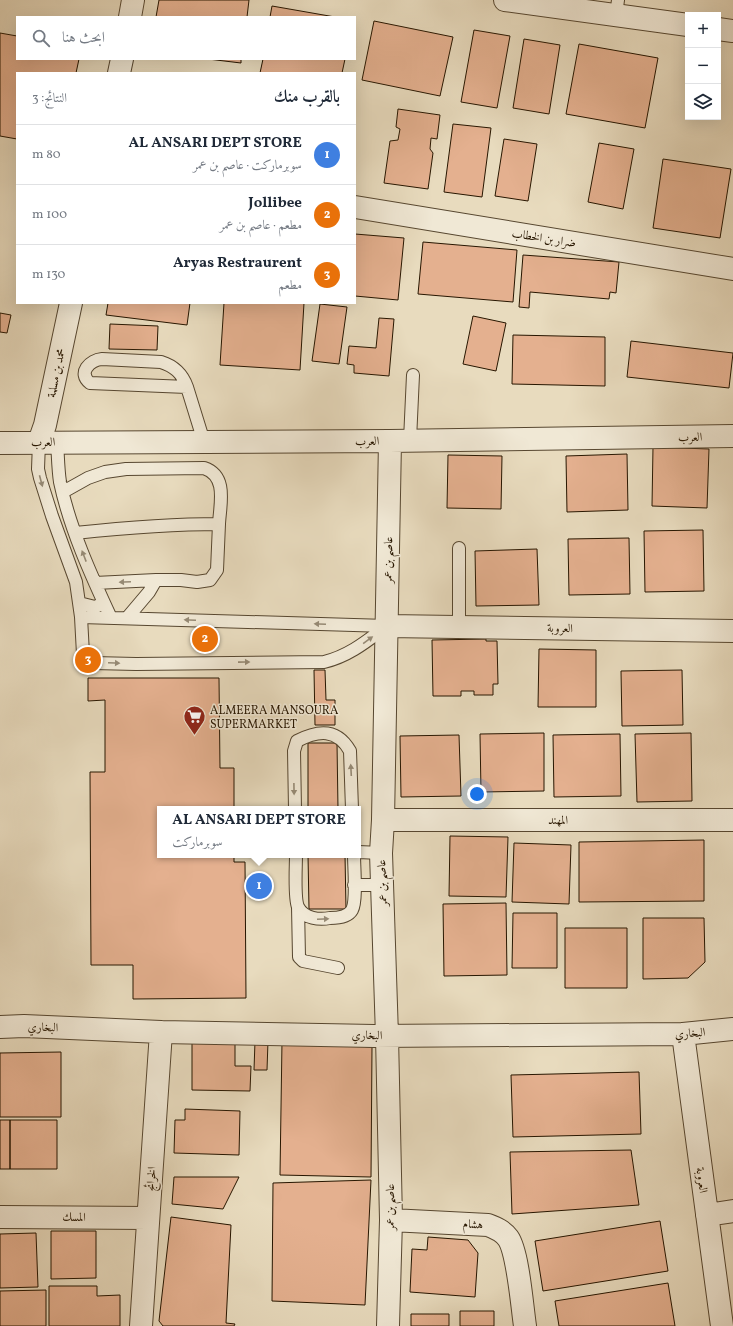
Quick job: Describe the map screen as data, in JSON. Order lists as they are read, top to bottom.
{
  "streets": {
    "street": [
      "ضرار بن الخطاب",
      "محمد بن مسلمة",
      "العرب",
      "عاصم بن عمر",
      "العروبة",
      "المهند",
      "البخاري",
      "الخرائج",
      "المسك",
      "هشام"
    ]
  },
  "crossings": [
    ["محمد بن مسلمة", "العرب"],
    ["العرب", "عاصم بن عمر"],
    ["عاصم بن عمر", "العروبة"],
    ["عاصم بن عمر", "المهند"],
    ["عاصم بن عمر", "البخاري"],
    ["عاصم بن عمر", "هشام"],
    ["العروبة", "البخاري"],
    ["البخاري", "الخرائج"],
    ["الخرائج", "المسك"]
  ],
  "places": {
    "supermarket": ["ALMEERA MANSOURA SUPERMARKET"]
  },
  "page": {
    "map_buttons": ["+", "−"],
    "search": "ابحث هنا",
    "heading": ["بالقرب منك", "النتائج: 3"],
    "list": [
      {
        "mark": "1",
        "name": "AL ANSARI DEPT STORE",
        "note": "سوبرماركت · عاصم بن عمر",
        "value": "80 m"
      },
      {
        "mark": "2",
        "name": "Jollibee",
        "note": "مطعم · عاصم بن عمر",
        "value": "100 m"
      },
      {
        "mark": "3",
        "name": "Aryas Restraurent",
        "note": "مطعم",
        "value": "130 m"
      }
    ],
    "pins": ["2", "3", "1"],
    "popup": ["AL ANSARI DEPT STORE", "سوبرماركت"]
  }
}
